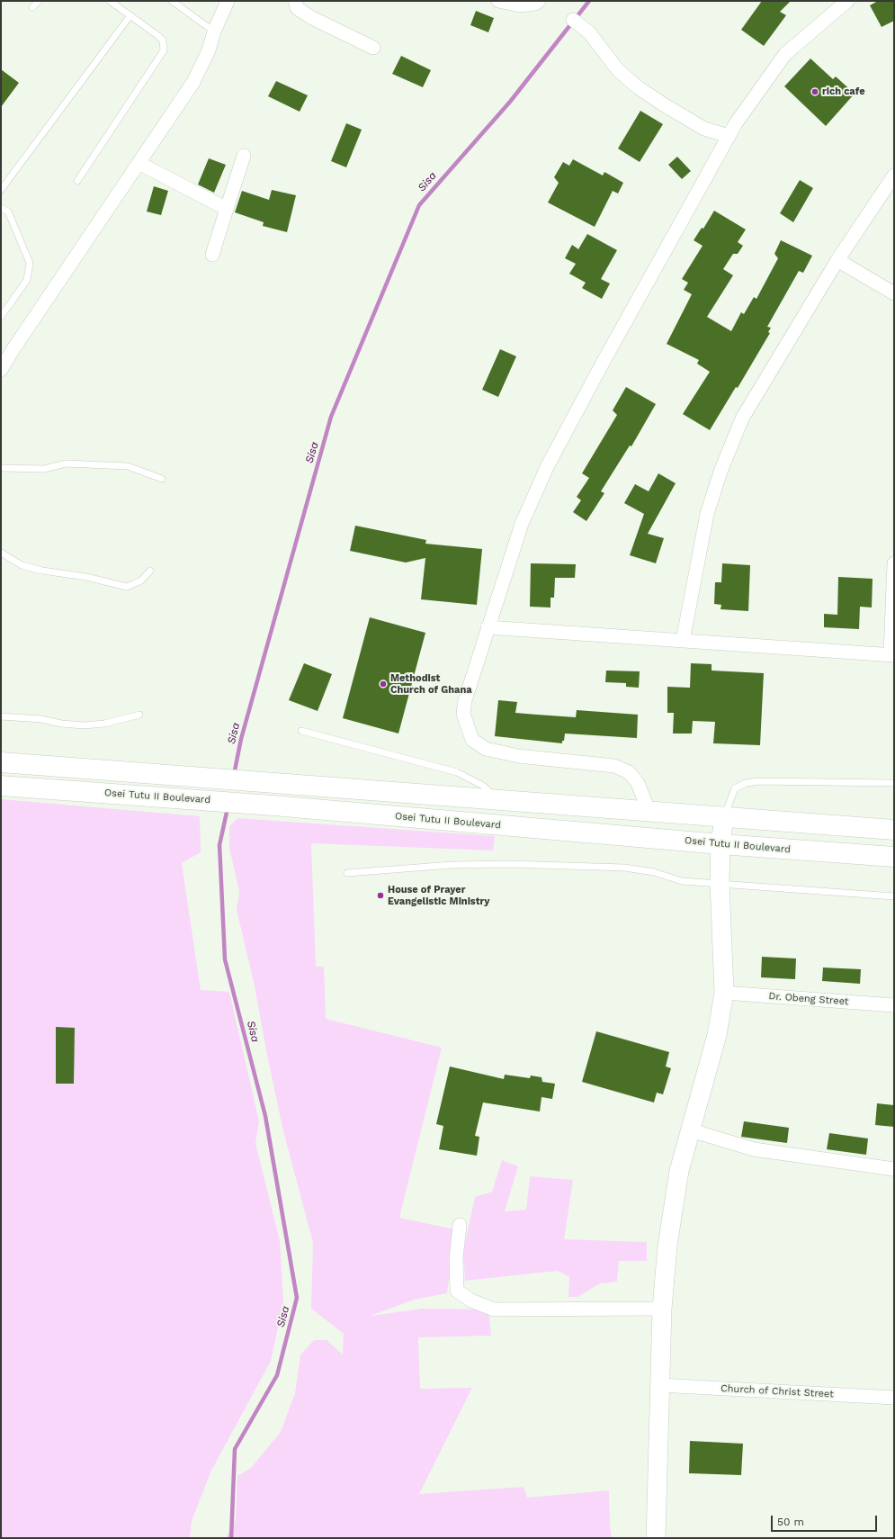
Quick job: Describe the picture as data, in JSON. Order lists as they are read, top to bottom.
{
  "streets": {
    "highway": ["Osei Tutu II Boulevard"],
    "street": ["Dr. Obeng Street", "Church of Christ Street"]
  },
  "water": ["Sisa"],
  "places": ["rich cafe", "Methodist Church of Ghana", "House of Prayer Evangelistic Ministry"],
  "scale_bar": "50 m"
}
